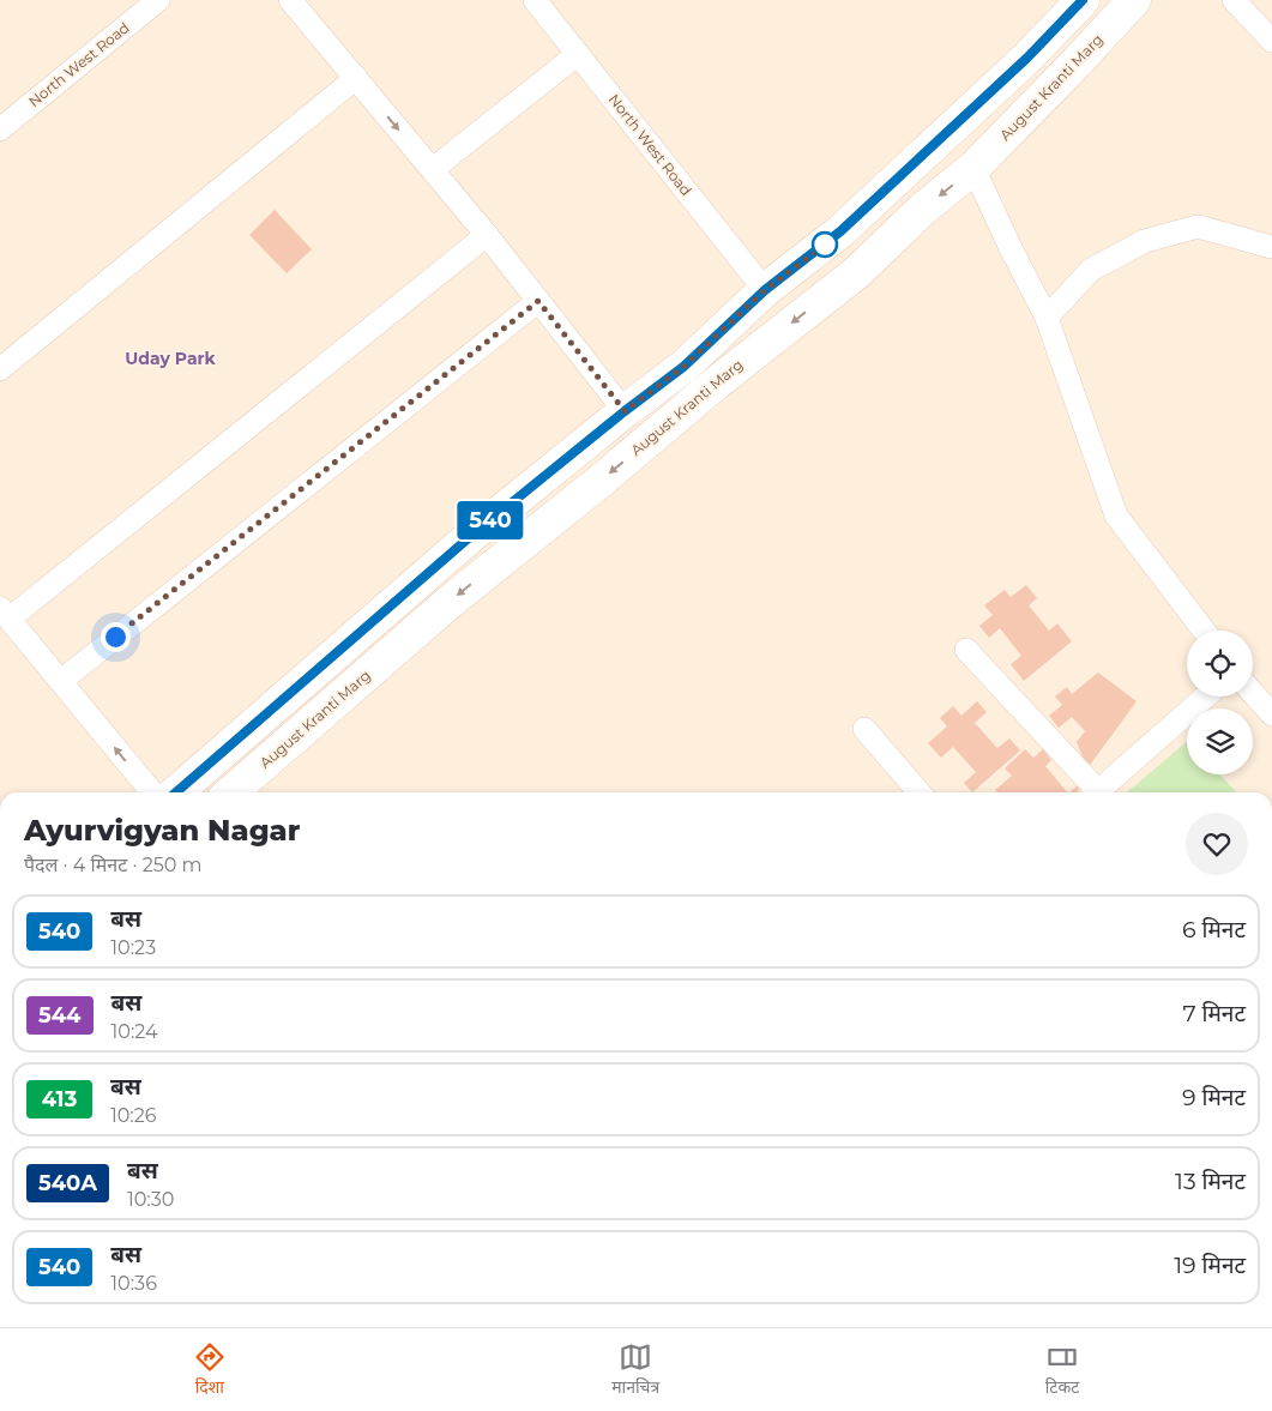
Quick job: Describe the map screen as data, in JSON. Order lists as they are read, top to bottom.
{
  "streets": {
    "main road": ["August Kranti Marg"],
    "street": ["North West Road"]
  },
  "districts": ["Uday Park"],
  "lines": ["bus line 540"],
  "page": {
    "on_map": "540",
    "heading": ["Ayurvigyan Nagar", "पैदल · 4 मिनट · 250 m"],
    "list": [
      {
        "mark": "540",
        "name": "बस",
        "note": "10:23",
        "value": "6 मिनट"
      },
      {
        "mark": "544",
        "name": "बस",
        "note": "10:24",
        "value": "7 मिनट"
      },
      {
        "mark": "413",
        "name": "बस",
        "note": "10:26",
        "value": "9 मिनट"
      },
      {
        "mark": "540A",
        "name": "बस",
        "note": "10:30",
        "value": "13 मिनट"
      },
      {
        "mark": "540",
        "name": "बस",
        "note": "10:36",
        "value": "19 मिनट"
      }
    ],
    "tabs": ["दिशा", "मानचित्र", "टिकट"]
  }
}
